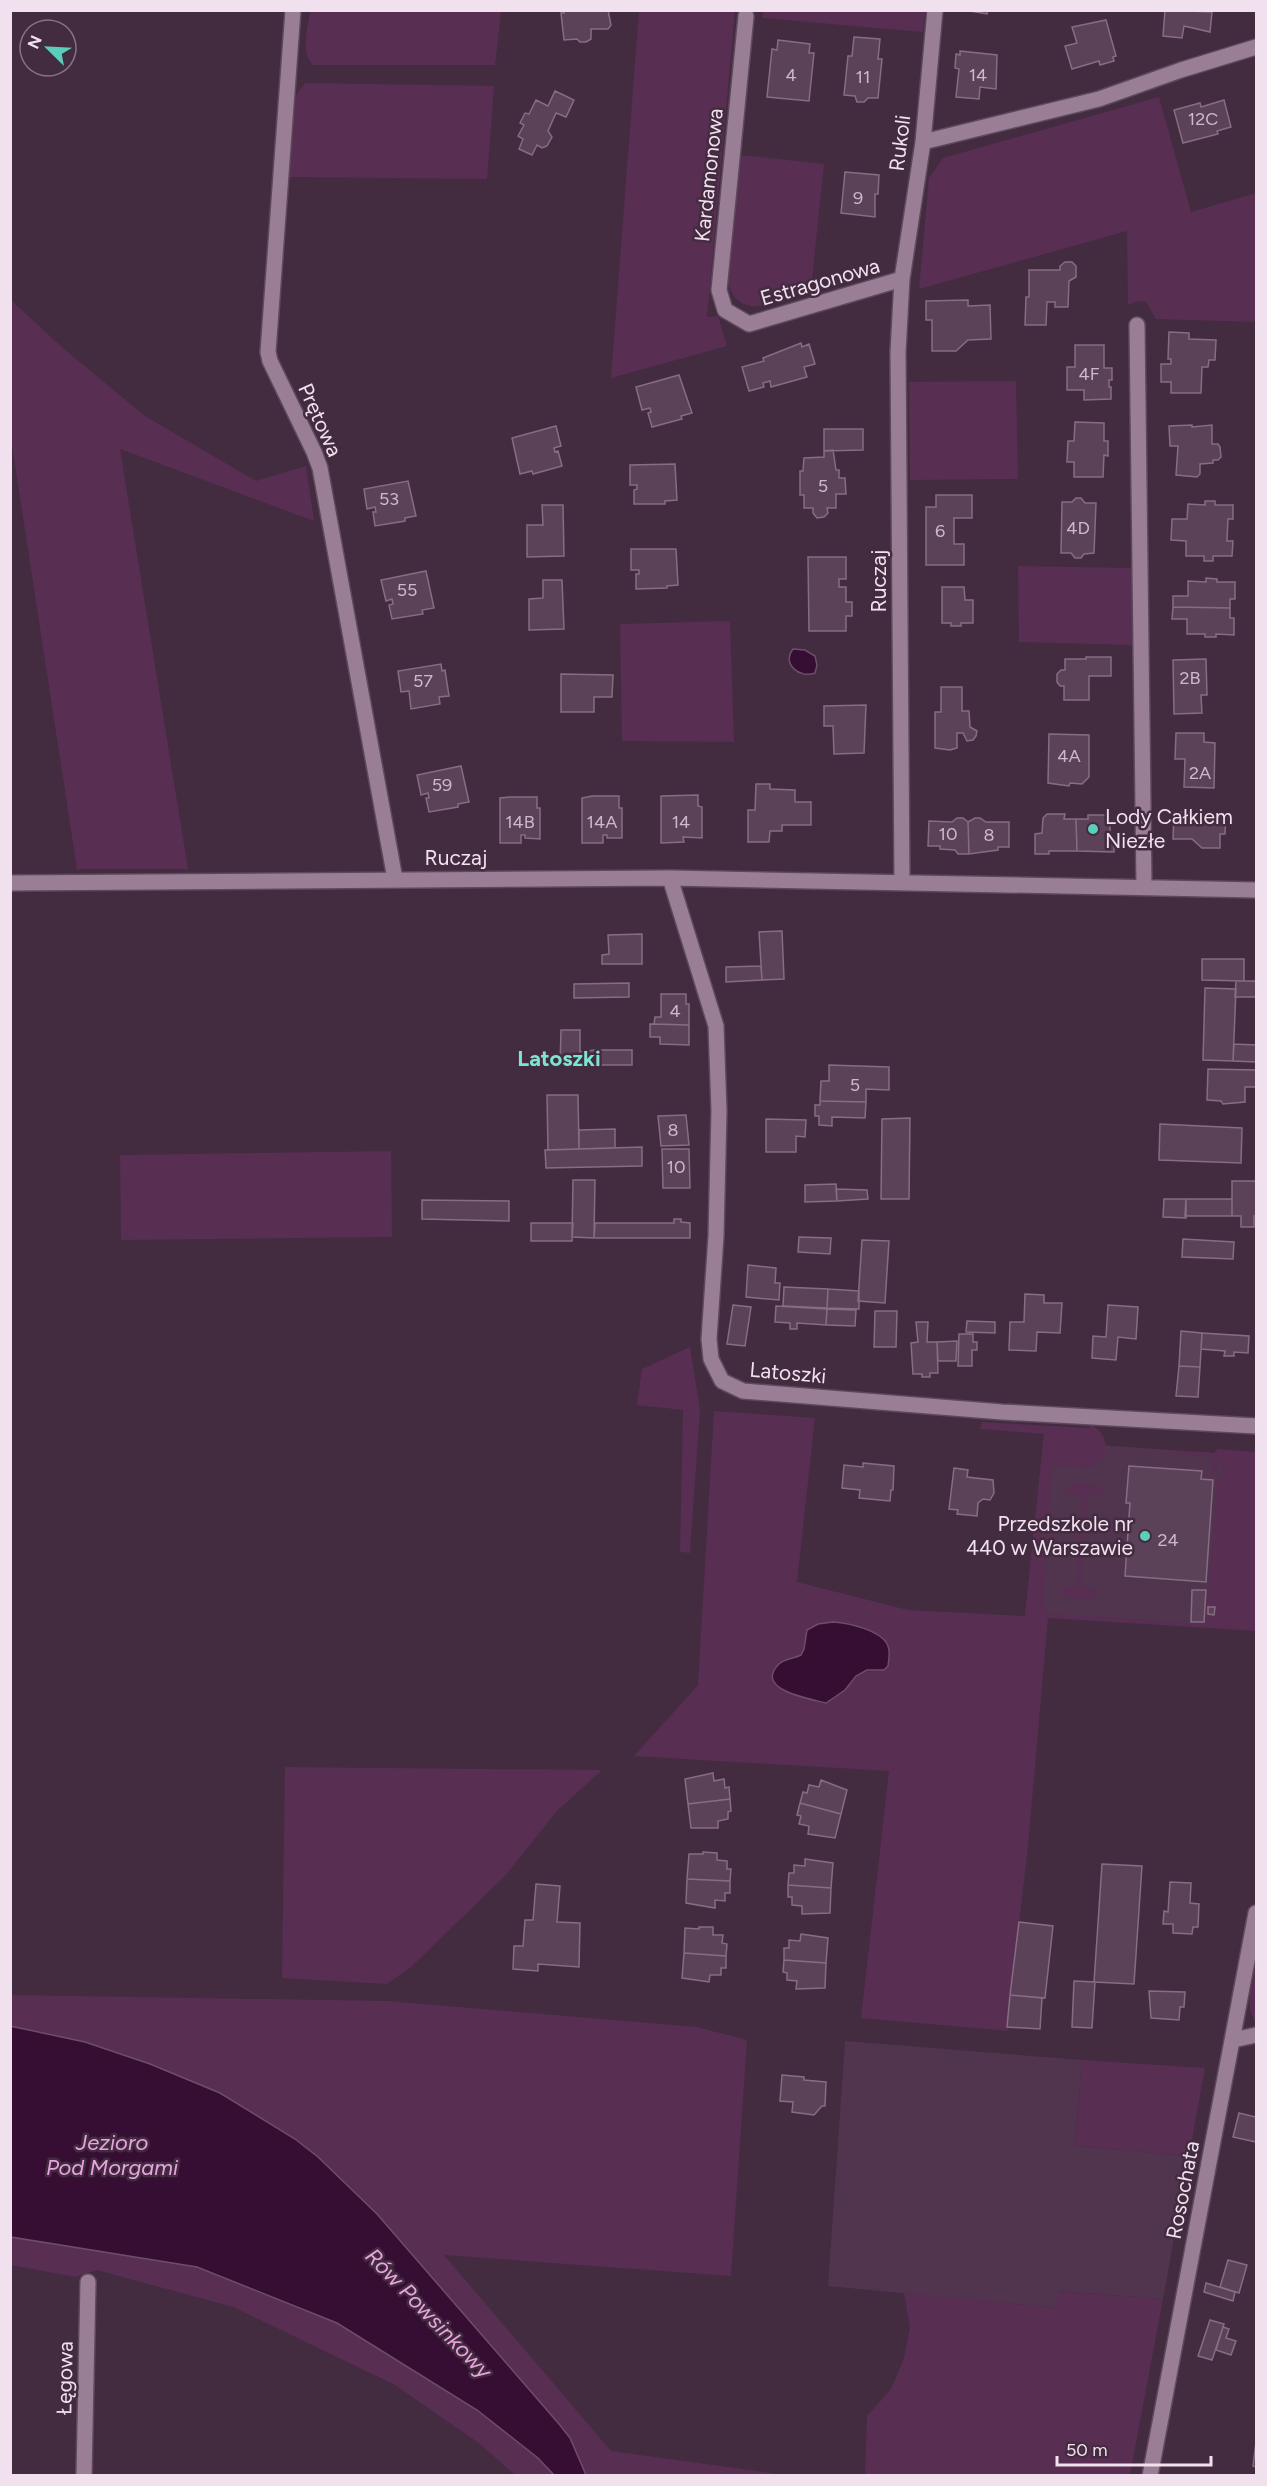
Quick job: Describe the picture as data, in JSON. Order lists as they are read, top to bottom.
{
  "streets": {
    "street": [
      "Rukoli",
      "Kardamonowa",
      "Estragonowa",
      "Prętowa",
      "Ruczaj",
      "Latoszki",
      "Rosochata",
      "Łęgowa"
    ]
  },
  "crossings": [
    ["Rukoli", "Estragonowa"],
    ["Rukoli", "Ruczaj"],
    ["Kardamonowa", "Estragonowa"],
    ["Estragonowa", "Ruczaj"],
    ["Prętowa", "Ruczaj"],
    ["Ruczaj", "Latoszki"]
  ],
  "districts": ["Latoszki"],
  "water": ["Jezioro Pod Morgami", "Rów Powsinkowy"],
  "places": ["Lody Całkiem Niezłe", "Przedszkole nr 440 w Warszawie"],
  "house_numbers": [
    "4",
    "14",
    "11",
    "12C",
    "9",
    "4F",
    "5",
    "53",
    "4D",
    "6",
    "55",
    "2B",
    "57",
    "4A",
    "2A",
    "59",
    "14B",
    "14A",
    "14",
    "10",
    "8",
    "4",
    "5",
    "8",
    "10",
    "24"
  ],
  "scale_bar": "50 m",
  "north": "top left"
}
